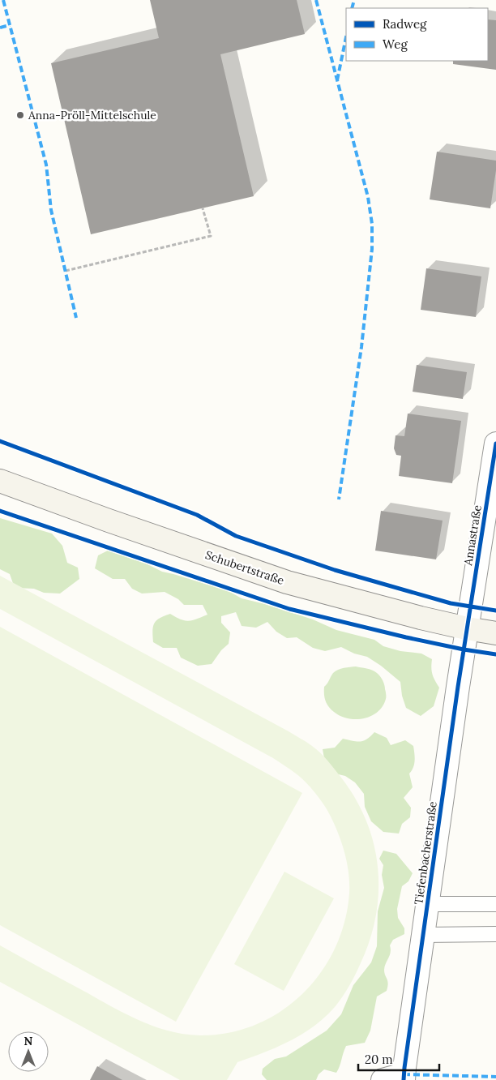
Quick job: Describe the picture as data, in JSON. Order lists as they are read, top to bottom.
{
  "streets": {
    "street": ["Annastraße", "Schubertstraße", "Tiefenbacherstraße"]
  },
  "crossings": [
    ["Annastraße", "Schubertstraße"],
    ["Annastraße", "Tiefenbacherstraße"],
    ["Schubertstraße", "Tiefenbacherstraße"]
  ],
  "places": ["Anna-Pröll-Mittelschule"],
  "legend": ["Radweg", "Weg"],
  "scale_bar": "20 m",
  "north": "top"
}
